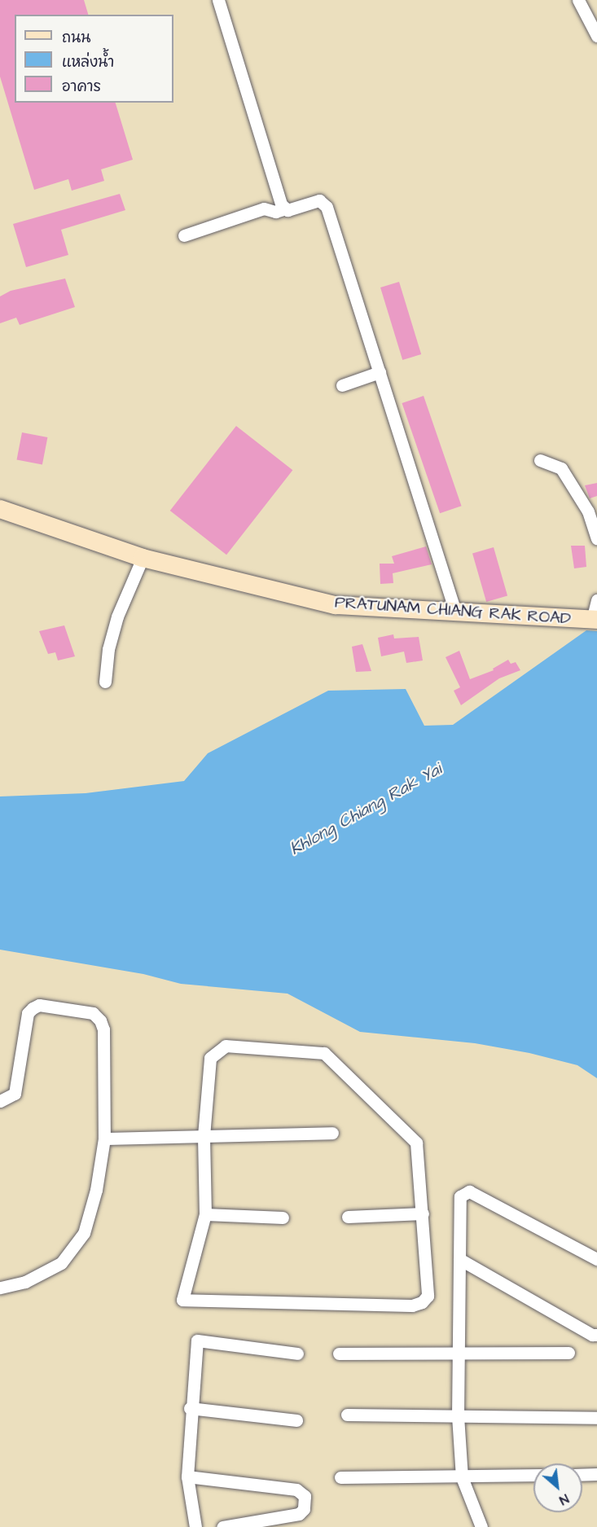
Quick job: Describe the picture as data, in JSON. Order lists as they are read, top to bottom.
{
  "streets": {
    "street": ["PRATUNAM CHIANG RAK ROAD"]
  },
  "water": ["Khlong Chiang Rak Yai"],
  "legend": ["ถนน", "แหล่งน้ำ", "อาคาร"],
  "north": "bottom right"
}
